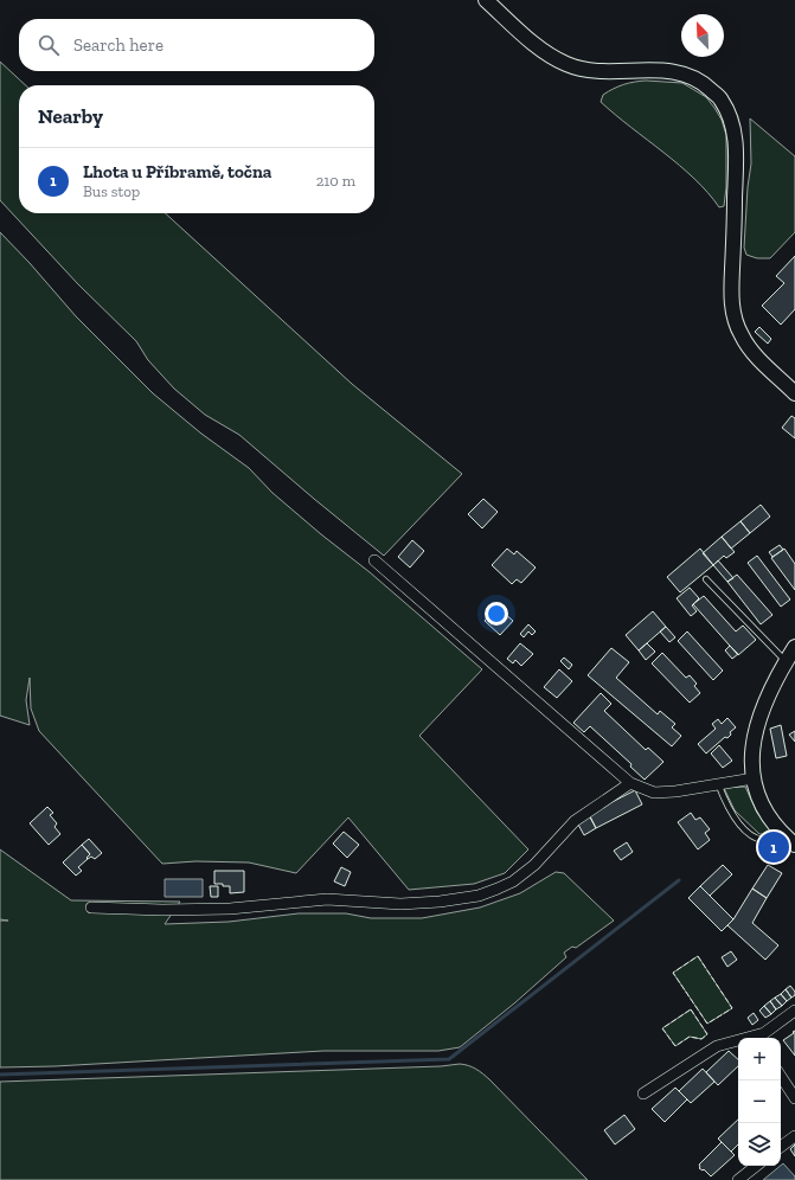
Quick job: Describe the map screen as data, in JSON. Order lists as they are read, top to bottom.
{
  "north": "top left",
  "page": {
    "search": "Search here",
    "heading": "Nearby",
    "list": [
      {
        "mark": "1",
        "name": "Lhota u Příbramě, točna",
        "note": "Bus stop",
        "value": "210 m"
      }
    ],
    "pins": "1",
    "map_buttons": ["+", "−"]
  }
}
